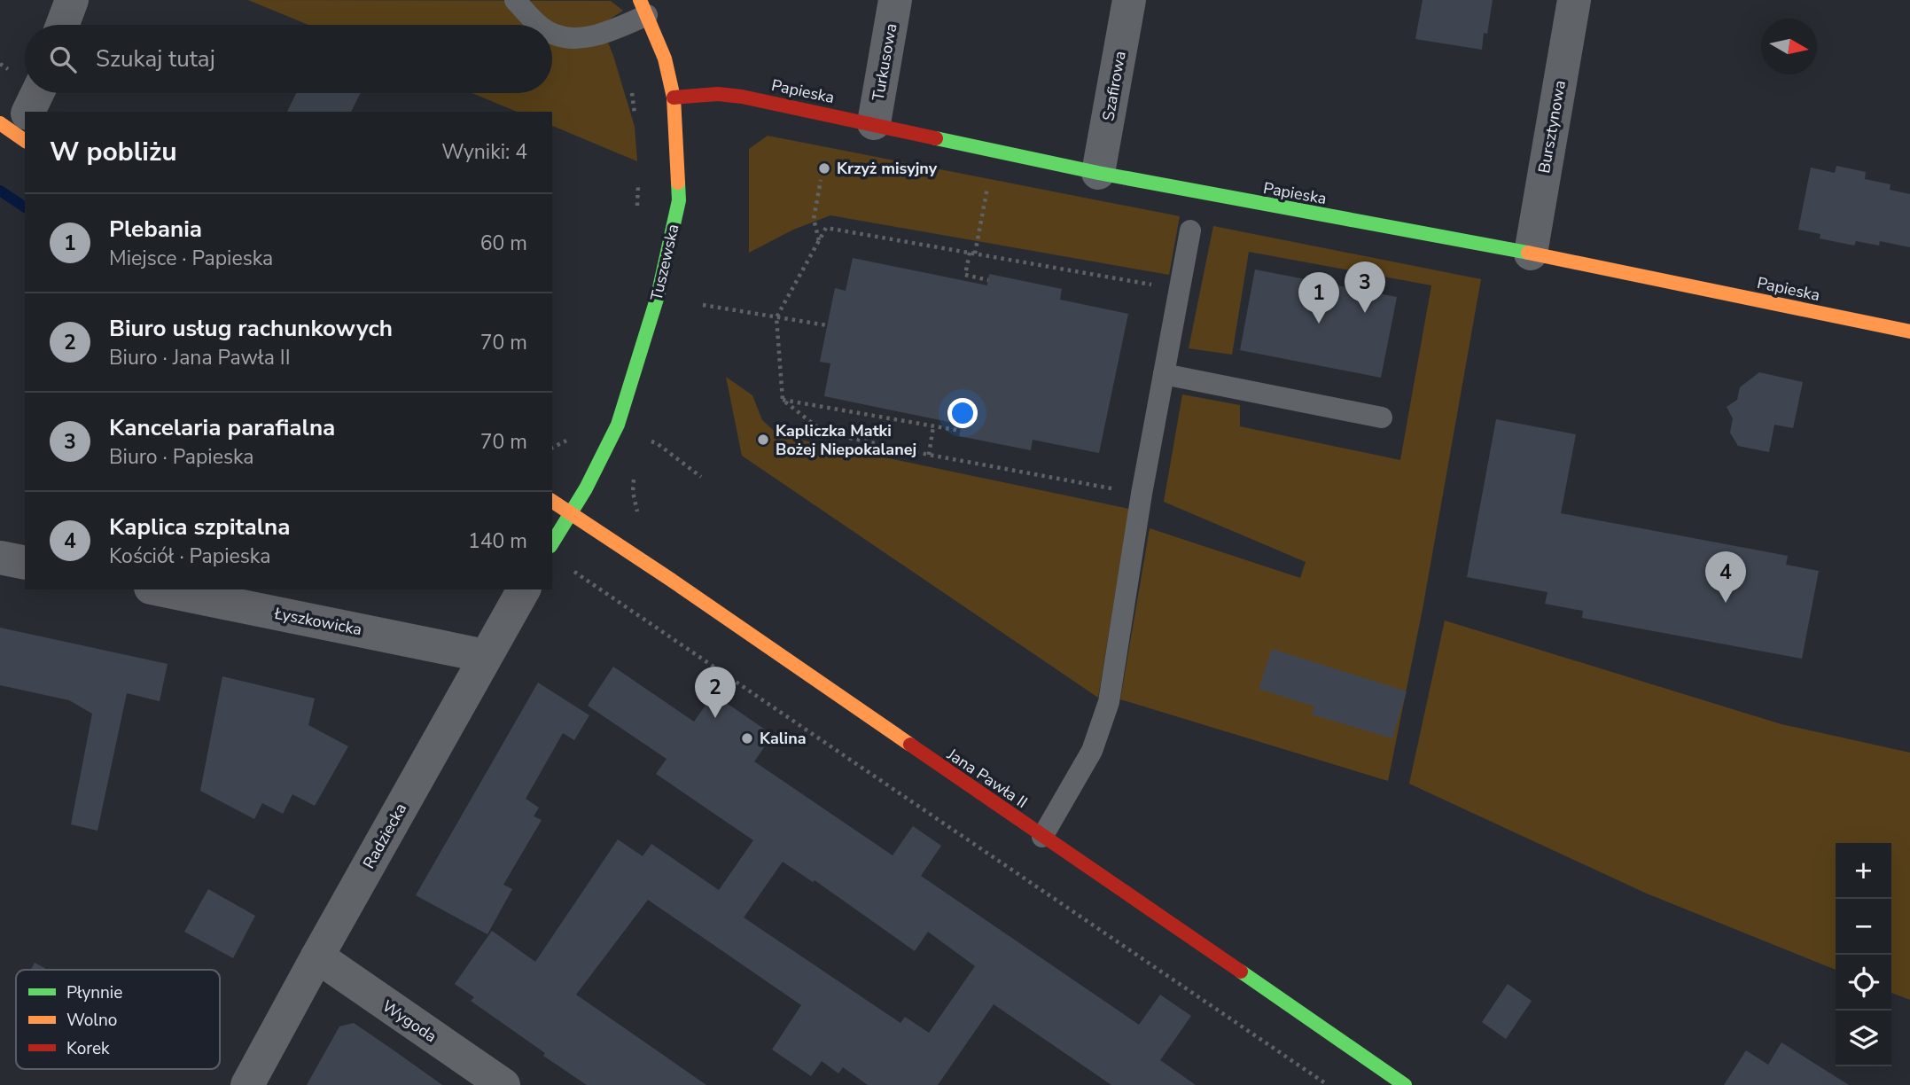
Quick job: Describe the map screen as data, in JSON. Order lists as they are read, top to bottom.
{
  "streets": {
    "street": [
      "Turkusowa",
      "Szafirowa",
      "Papieska",
      "Bursztynowa",
      "Tuszewska",
      "Łyszkowicka",
      "Jana Pawła II",
      "Radziecka",
      "Wygoda"
    ]
  },
  "crossings": [
    ["Turkusowa", "Papieska"],
    ["Szafirowa", "Papieska"],
    ["Papieska", "Bursztynowa"],
    ["Papieska", "Tuszewska"],
    ["Tuszewska", "Jana Pawła II"],
    ["Łyszkowicka", "Radziecka"],
    ["Radziecka", "Wygoda"]
  ],
  "places": ["Krzyż misyjny", "Kapliczka Matki Bożej Niepokalanej", "Kalina"],
  "legend": ["Płynnie", "Wolno", "Korek"],
  "north": "right",
  "page": {
    "search": "Szukaj tutaj",
    "heading": ["W pobliżu", "Wyniki: 4"],
    "list": [
      {
        "mark": "1",
        "name": "Plebania",
        "note": "Miejsce · Papieska",
        "value": "60 m"
      },
      {
        "mark": "2",
        "name": "Biuro usług rachunkowych",
        "note": "Biuro · Jana Pawła II",
        "value": "70 m"
      },
      {
        "mark": "3",
        "name": "Kancelaria parafialna",
        "note": "Biuro · Papieska",
        "value": "70 m"
      },
      {
        "mark": "4",
        "name": "Kaplica szpitalna",
        "note": "Kościół · Papieska",
        "value": "140 m"
      }
    ],
    "pins": [
      "3",
      "1",
      "4",
      "2"
    ],
    "map_buttons": ["+", "−"]
  }
}
